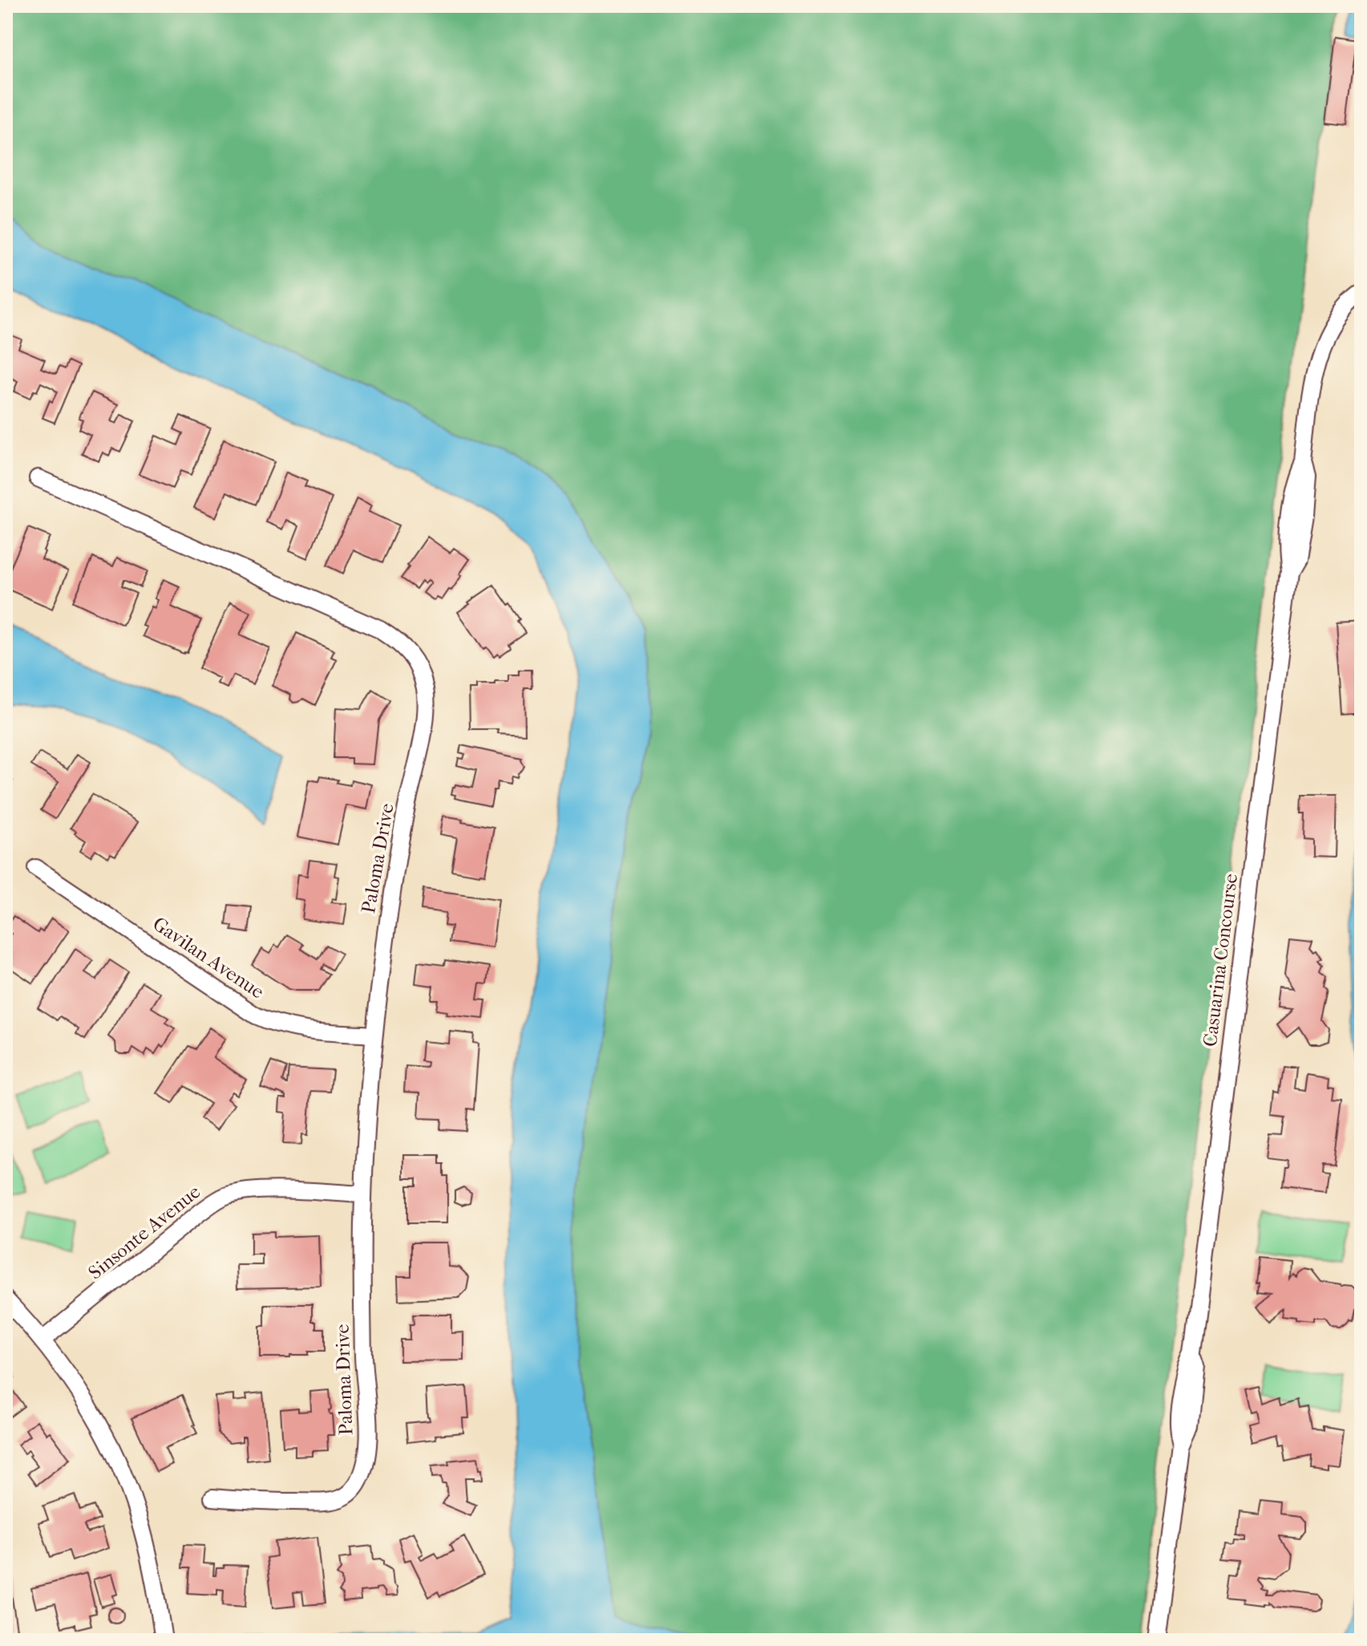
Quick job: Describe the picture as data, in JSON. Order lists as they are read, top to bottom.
{
  "streets": {
    "street": [
      "Paloma Drive",
      "Gavilan Avenue",
      "Casuarina Concourse",
      "Sinsonte Avenue"
    ]
  },
  "crossings": [
    ["Paloma Drive", "Gavilan Avenue"],
    ["Paloma Drive", "Sinsonte Avenue"]
  ]
}
